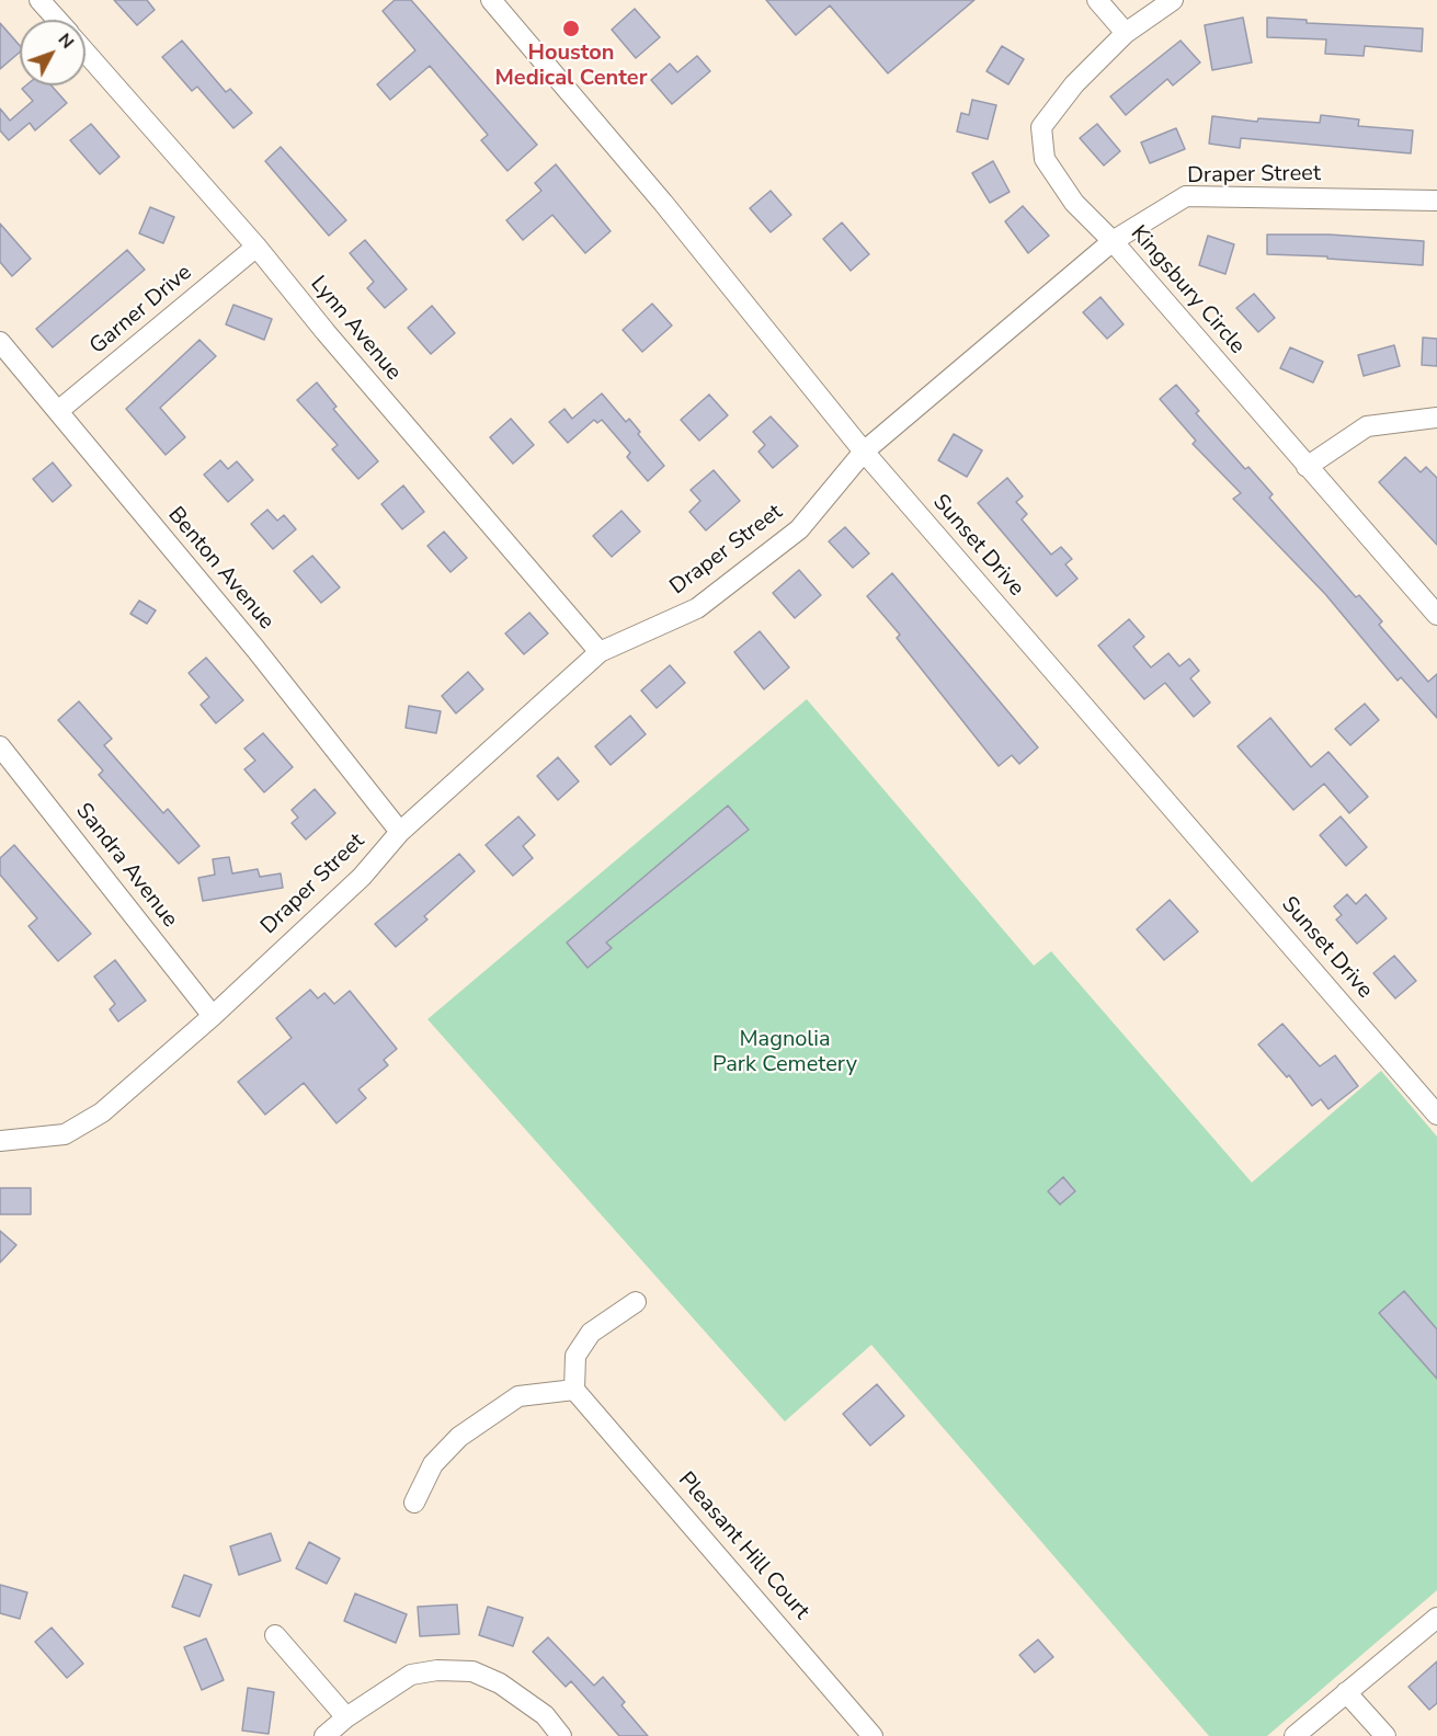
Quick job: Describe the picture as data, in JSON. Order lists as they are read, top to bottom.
{
  "streets": {
    "street": [
      "Draper Street",
      "Kingsbury Circle",
      "Garner Drive",
      "Lynn Avenue",
      "Sunset Drive",
      "Benton Avenue",
      "Sandra Avenue",
      "Pleasant Hill Court"
    ]
  },
  "crossings": [
    ["Draper Street", "Kingsbury Circle"],
    ["Draper Street", "Lynn Avenue"],
    ["Draper Street", "Sunset Drive"],
    ["Draper Street", "Benton Avenue"],
    ["Draper Street", "Sandra Avenue"],
    ["Garner Drive", "Lynn Avenue"],
    ["Garner Drive", "Benton Avenue"]
  ],
  "parks": ["Magnolia Park Cemetery"],
  "places": ["Houston Medical Center"],
  "north": "top right"
}
